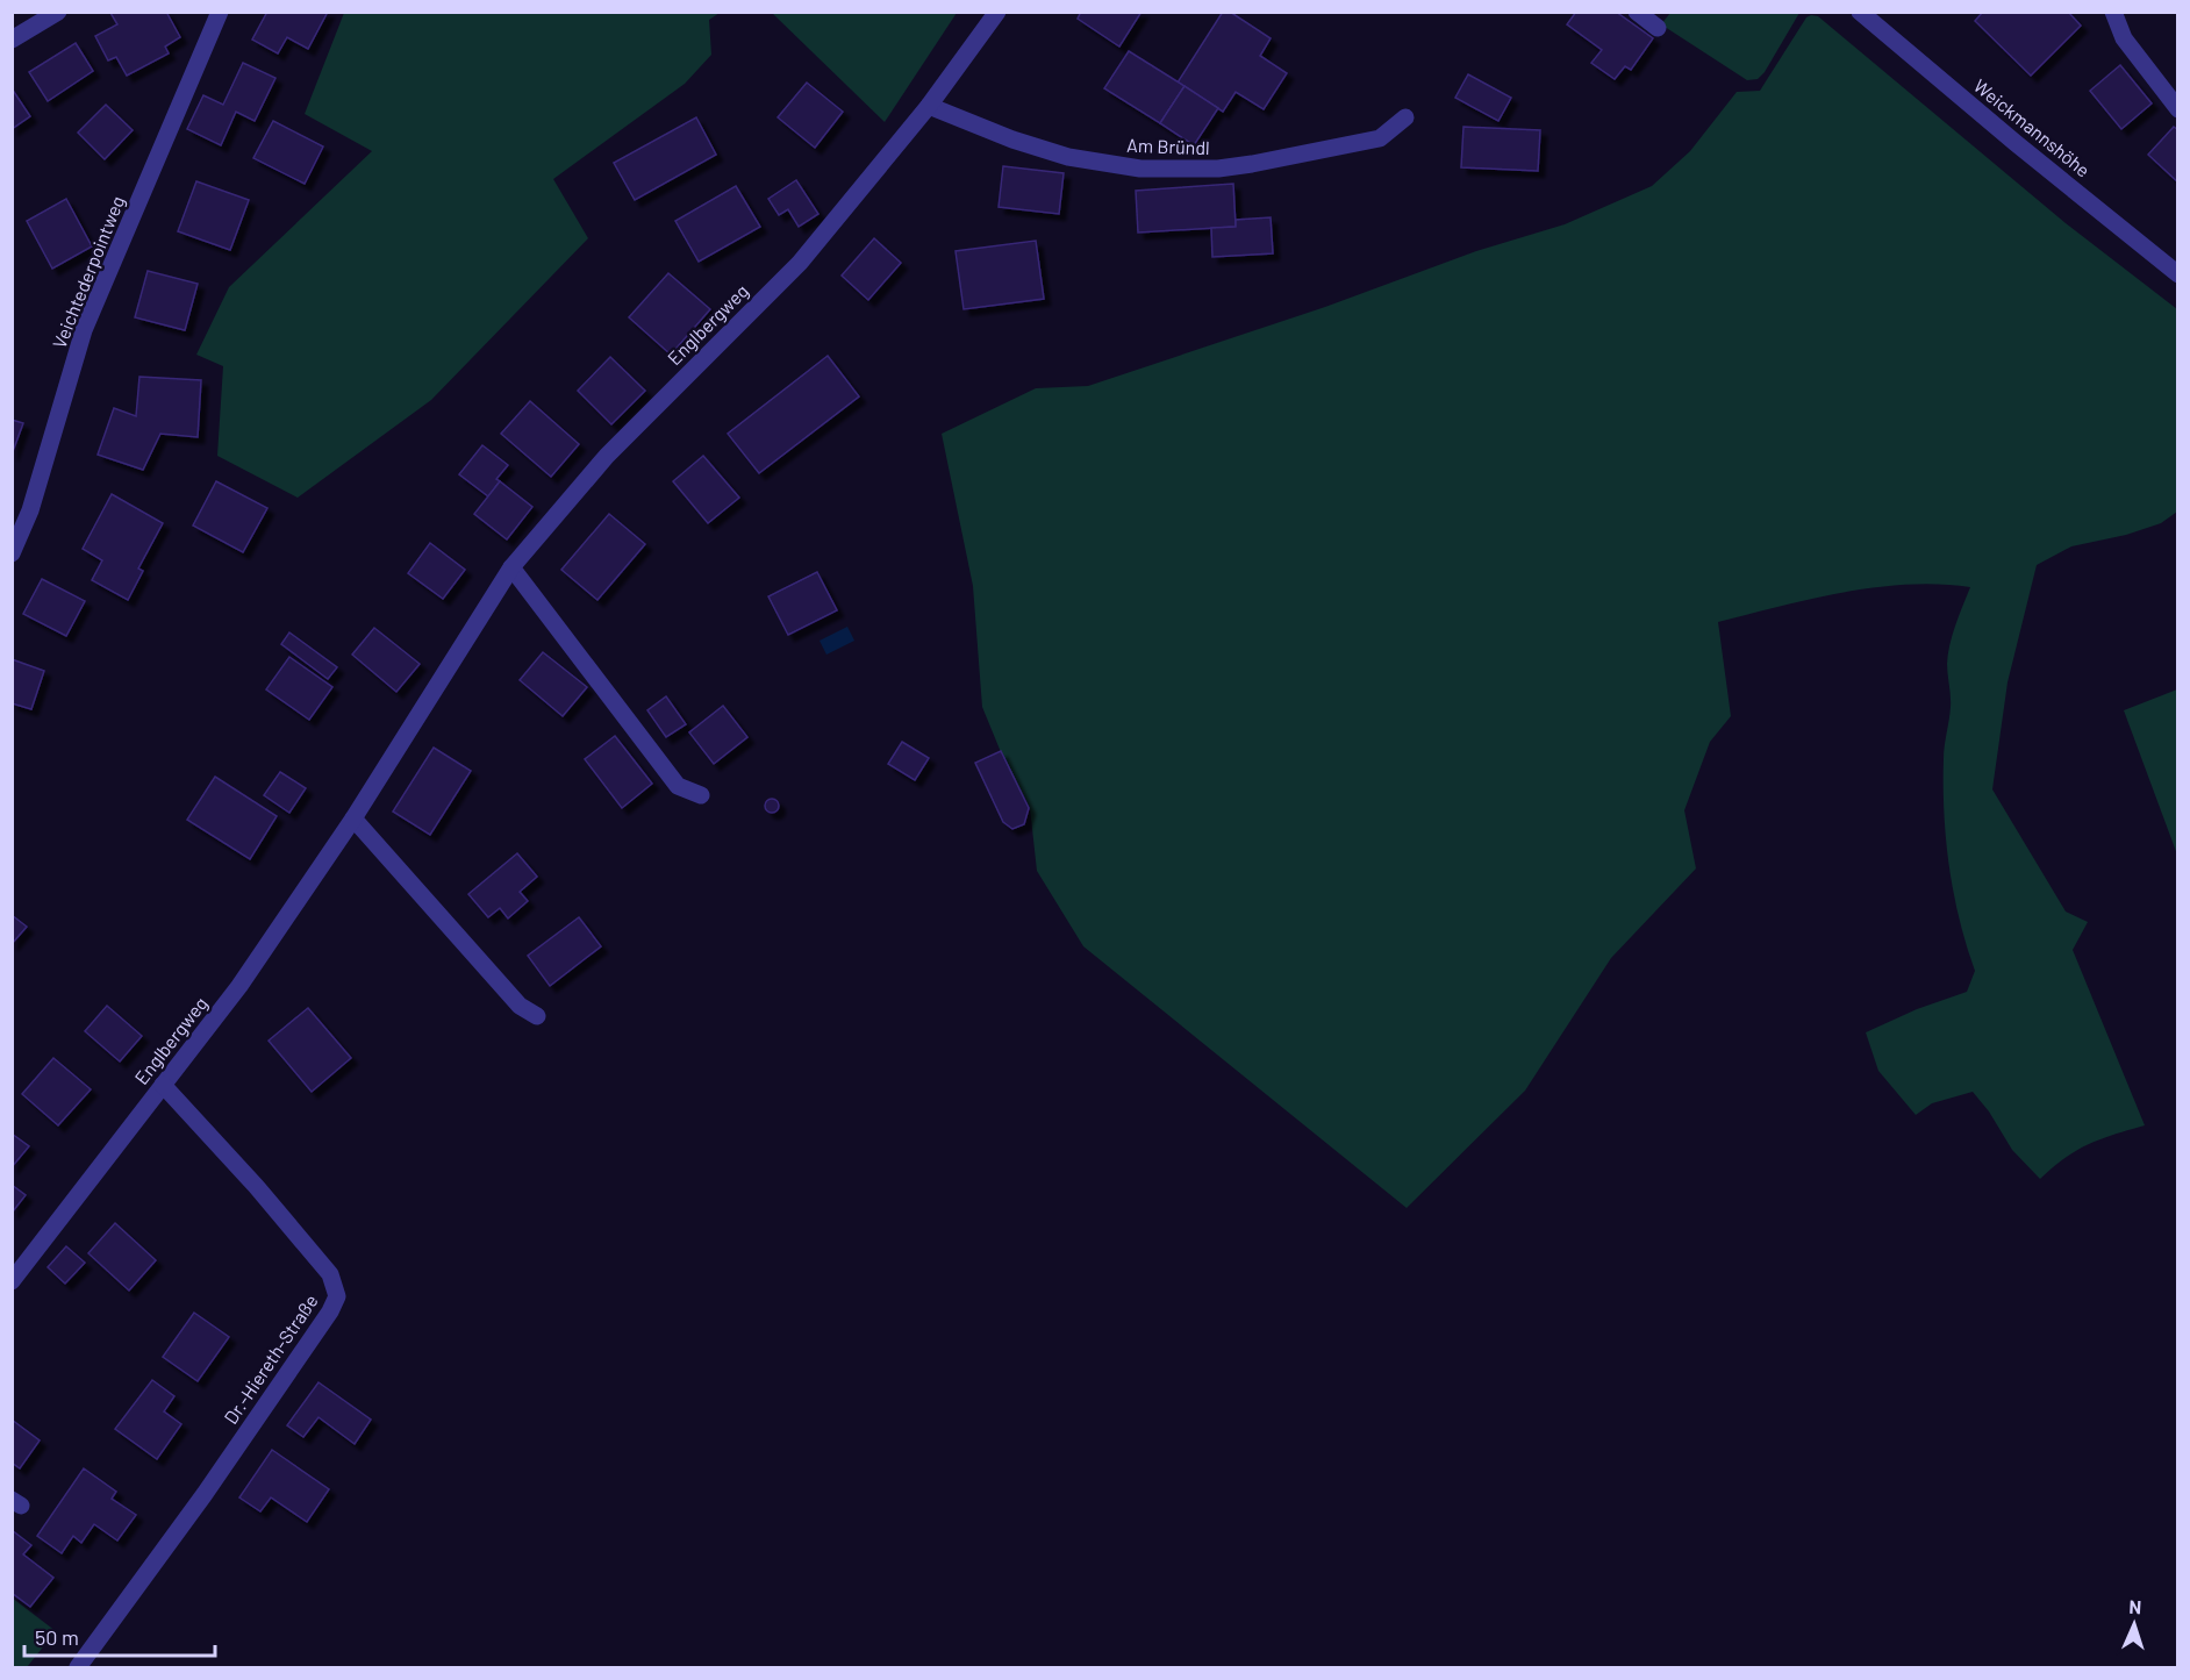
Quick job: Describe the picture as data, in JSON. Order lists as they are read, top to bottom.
{
  "streets": {
    "street": [
      "Weickmannshöhe",
      "Am Bründl",
      "Veichtederpointweg",
      "Englbergweg",
      "Dr.-Hiereth-Straße"
    ]
  },
  "crossings": [
    ["Am Bründl", "Englbergweg"],
    ["Englbergweg", "Dr.-Hiereth-Straße"]
  ],
  "scale_bar": "50 m",
  "north": "top"
}
